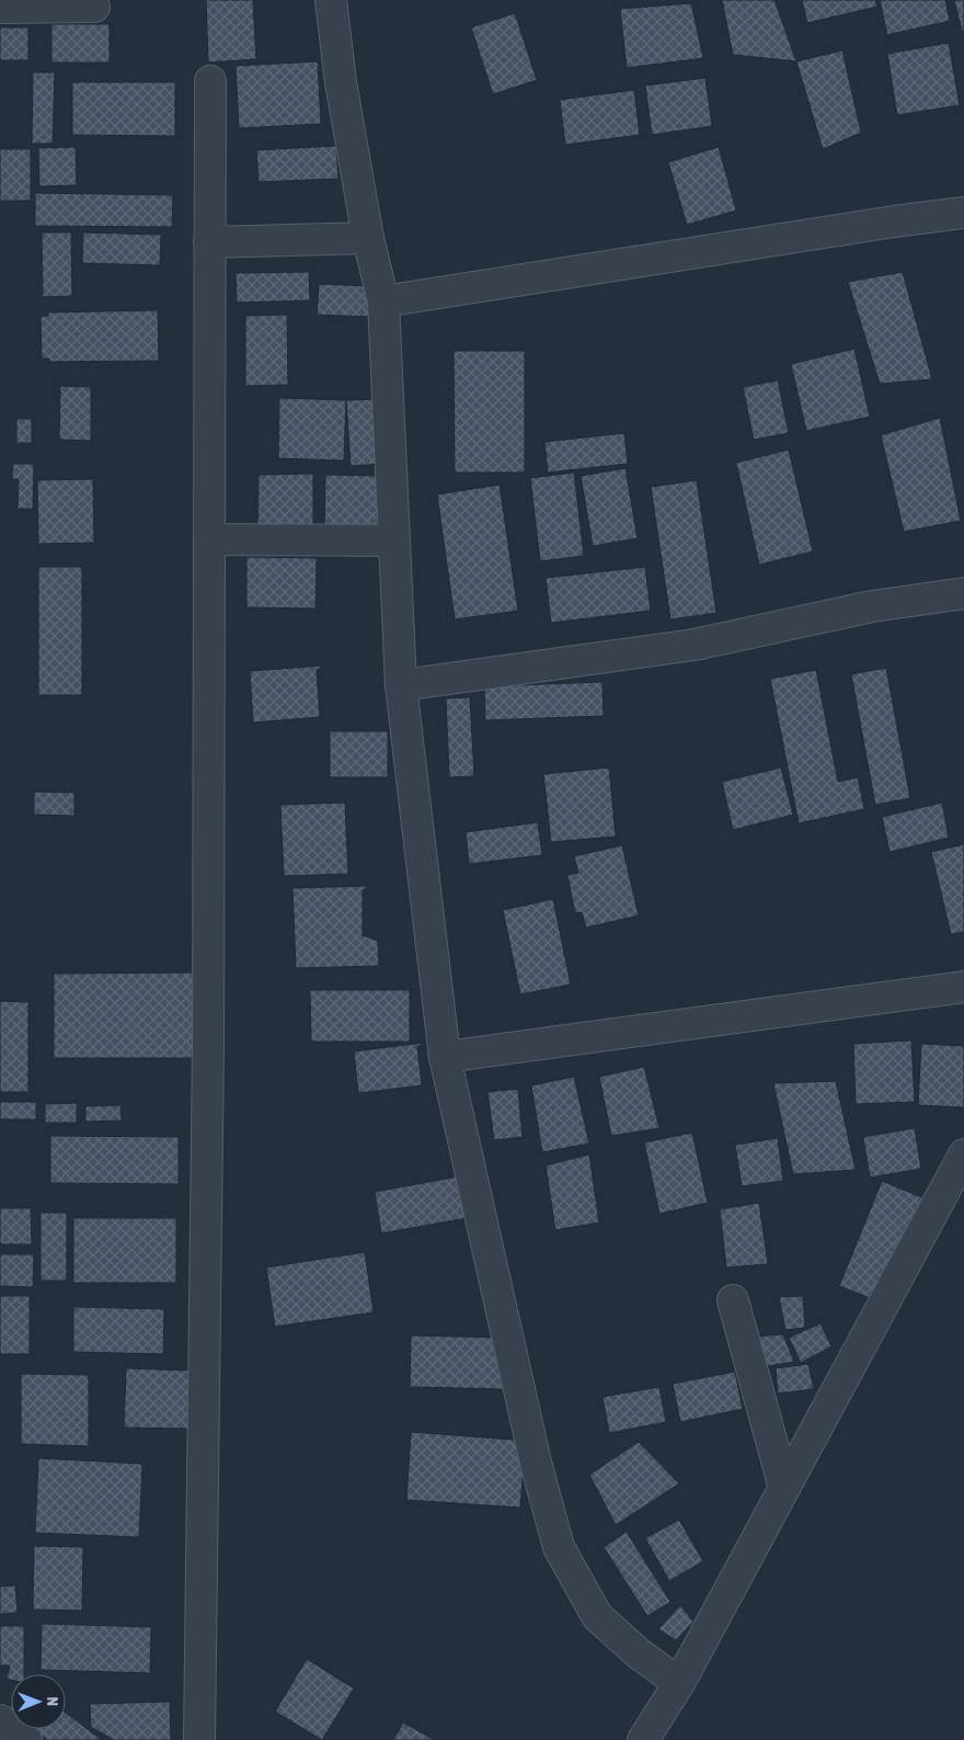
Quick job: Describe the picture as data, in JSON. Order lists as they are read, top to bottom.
{
  "north": "right"
}
